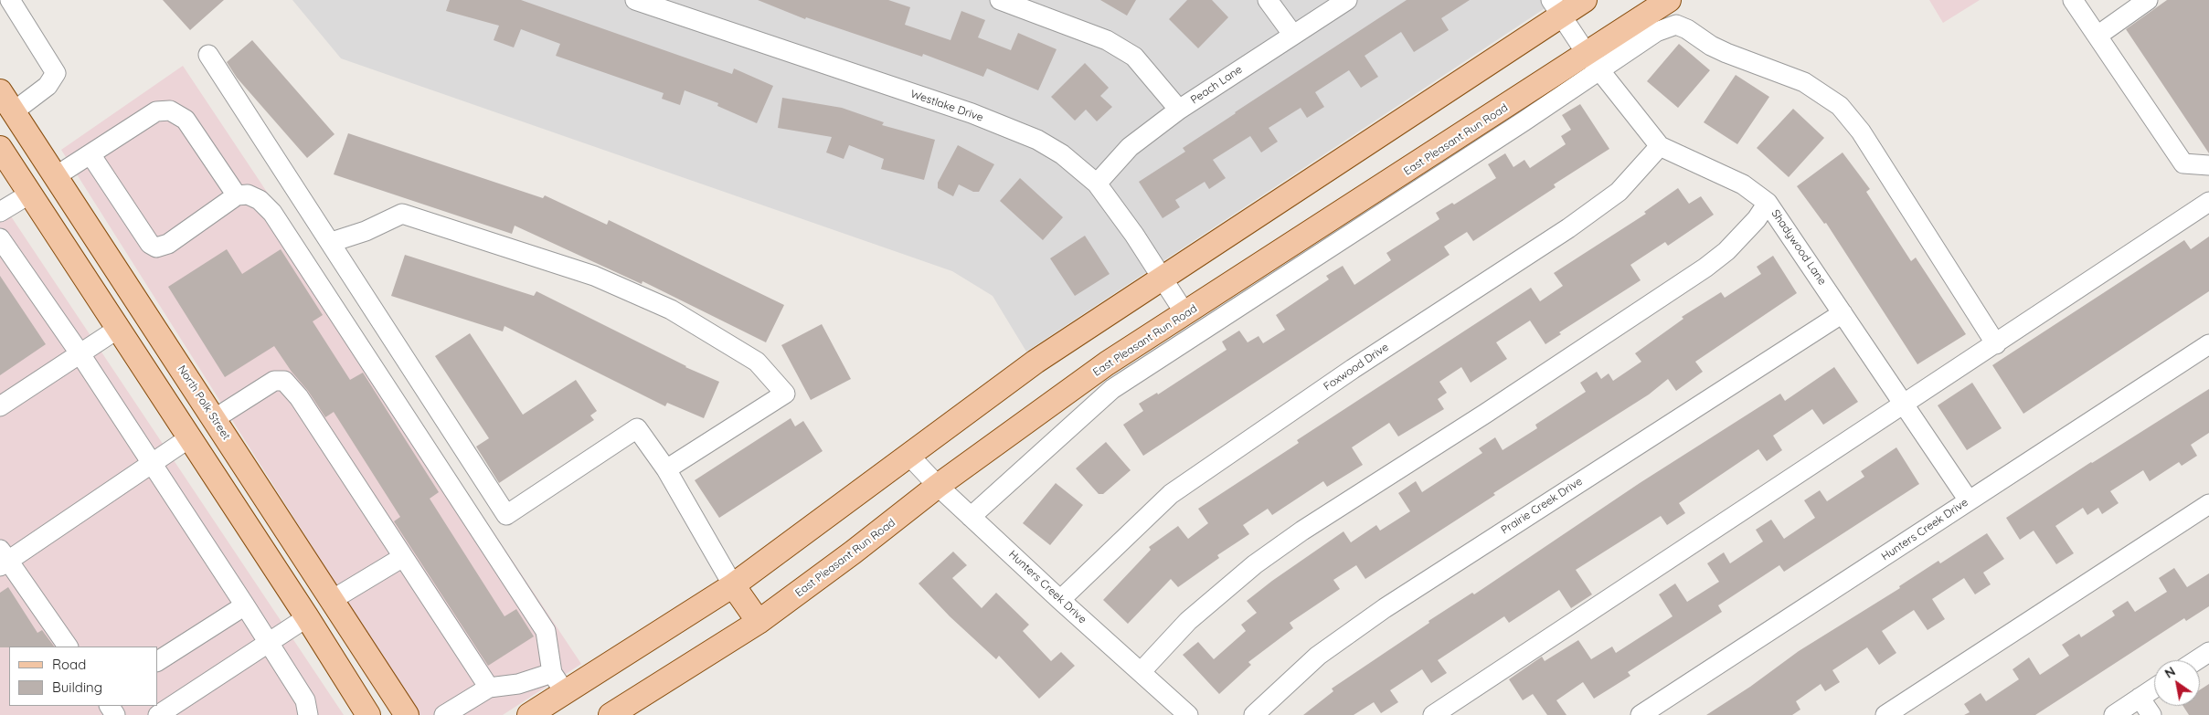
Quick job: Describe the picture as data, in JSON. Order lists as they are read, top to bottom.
{
  "streets": {
    "main road": ["East Pleasant Run Road", "North Polk Street"],
    "street": [
      "Peach Lane",
      "Westlake Drive",
      "Shadywood Lane",
      "Foxwood Drive",
      "Prairie Creek Drive",
      "Hunters Creek Drive"
    ]
  },
  "crossings": [
    ["Peach Lane", "Westlake Drive"],
    ["Westlake Drive", "East Pleasant Run Road"],
    ["East Pleasant Run Road", "Shadywood Lane"],
    ["East Pleasant Run Road", "Hunters Creek Drive"],
    ["Shadywood Lane", "Foxwood Drive"],
    ["Shadywood Lane", "Prairie Creek Drive"],
    ["Shadywood Lane", "Hunters Creek Drive"],
    ["Foxwood Drive", "Hunters Creek Drive"]
  ],
  "legend": ["Road", "Building"],
  "north": "top left"
}
